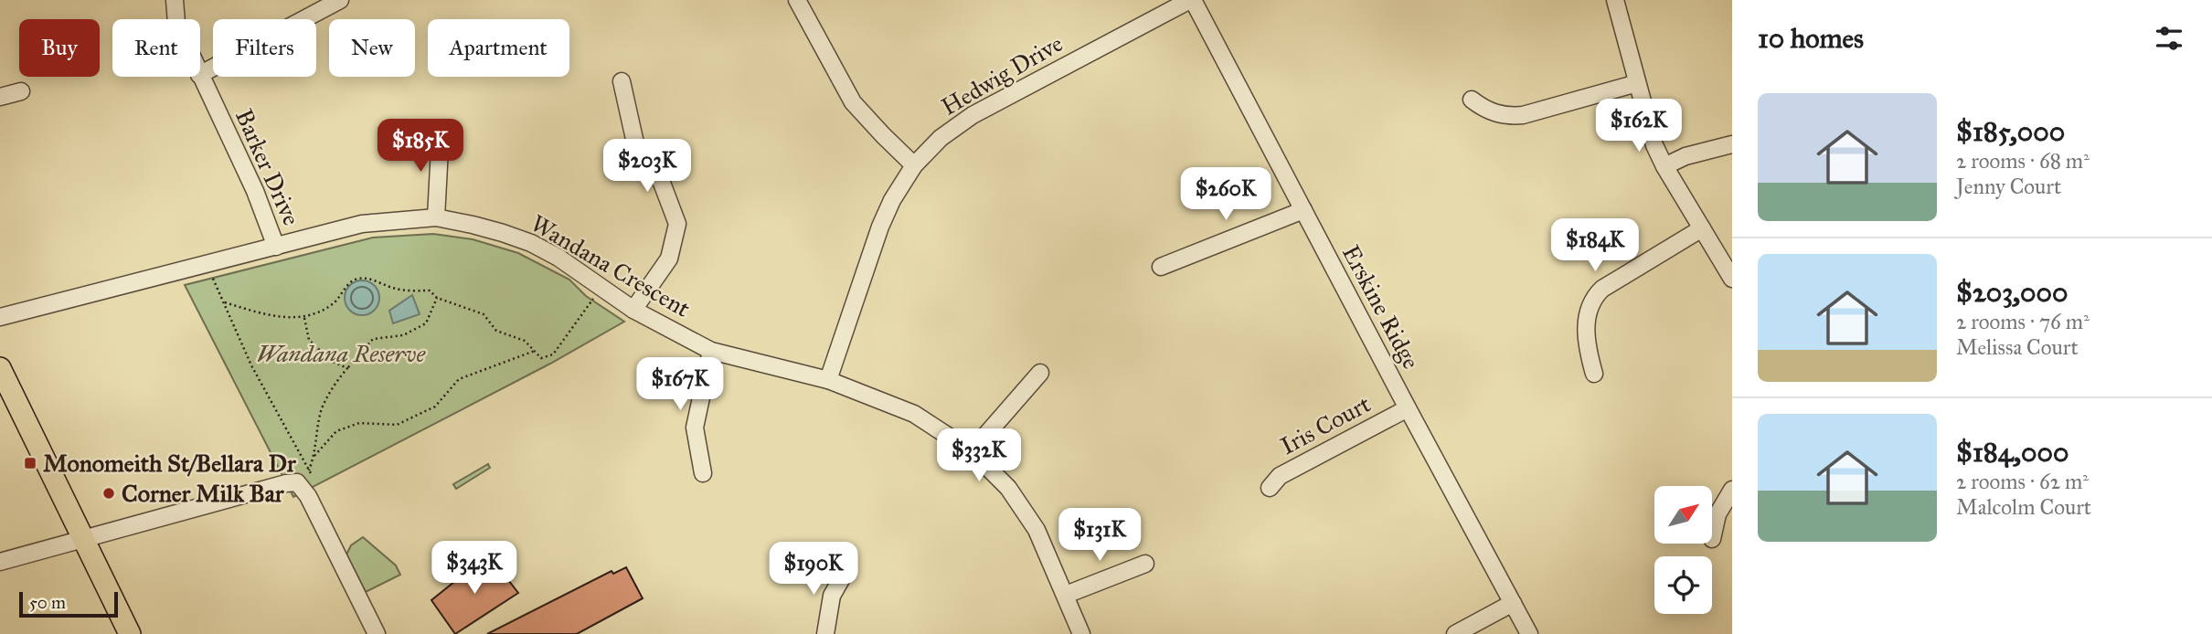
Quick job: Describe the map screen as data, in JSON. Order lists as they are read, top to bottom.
{
  "streets": {
    "street": [
      "Hedwig Drive",
      "Barker Drive",
      "Wandana Crescent",
      "Erskine Ridge",
      "Iris Court"
    ]
  },
  "crossings": [
    ["Hedwig Drive", "Wandana Crescent"],
    ["Hedwig Drive", "Erskine Ridge"],
    ["Barker Drive", "Wandana Crescent"],
    ["Erskine Ridge", "Iris Court"]
  ],
  "parks": ["Wandana Reserve"],
  "places": {
    "transit": ["Monomeith St/Bellara Dr"],
    "other": ["Corner Milk Bar"]
  },
  "scale_bar": "50 m",
  "north": "top right",
  "page": {
    "heading": "10 homes",
    "chip": [
      "Buy",
      "Rent",
      "Filters",
      "New",
      "Apartment"
    ],
    "list": [
      {
        "name": "$185,000",
        "note": "2 rooms · 68 m² · Jenny Court"
      },
      {
        "name": "$203,000",
        "note": "2 rooms · 76 m² · Melissa Court"
      },
      {
        "name": "$184,000",
        "note": "2 rooms · 62 m² · Malcolm Court"
      }
    ],
    "price": [
      "$162K",
      "$185K",
      "$203K",
      "$260K",
      "$184K",
      "$167K",
      "$332K",
      "$131K",
      "$343K",
      "$190K"
    ],
    "scale": "50 m"
  }
}
